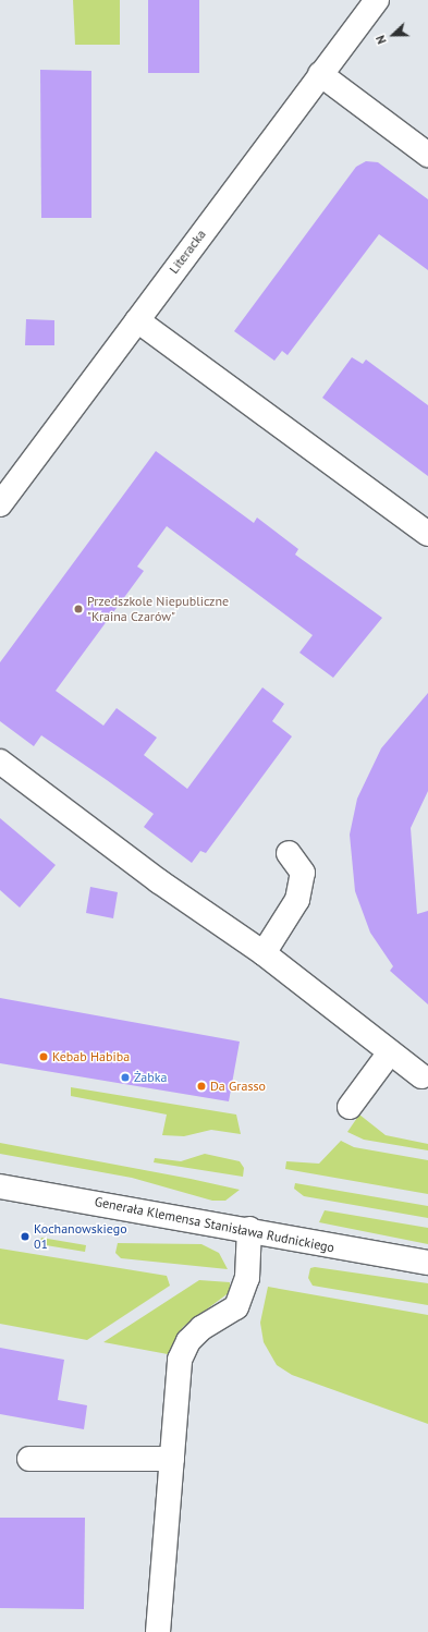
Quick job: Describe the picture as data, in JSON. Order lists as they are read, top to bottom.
{
  "streets": {
    "street": ["Literacka", "Generała Klemensa Stanisława Rudnickiego"]
  },
  "places": [
    "Przedszkole Niepubliczne \"Kraina Czarów\"",
    "Kebab Habiba",
    "Żabka",
    "Da Grasso",
    "Kochanowskiego 01"
  ],
  "north": "left"
}
